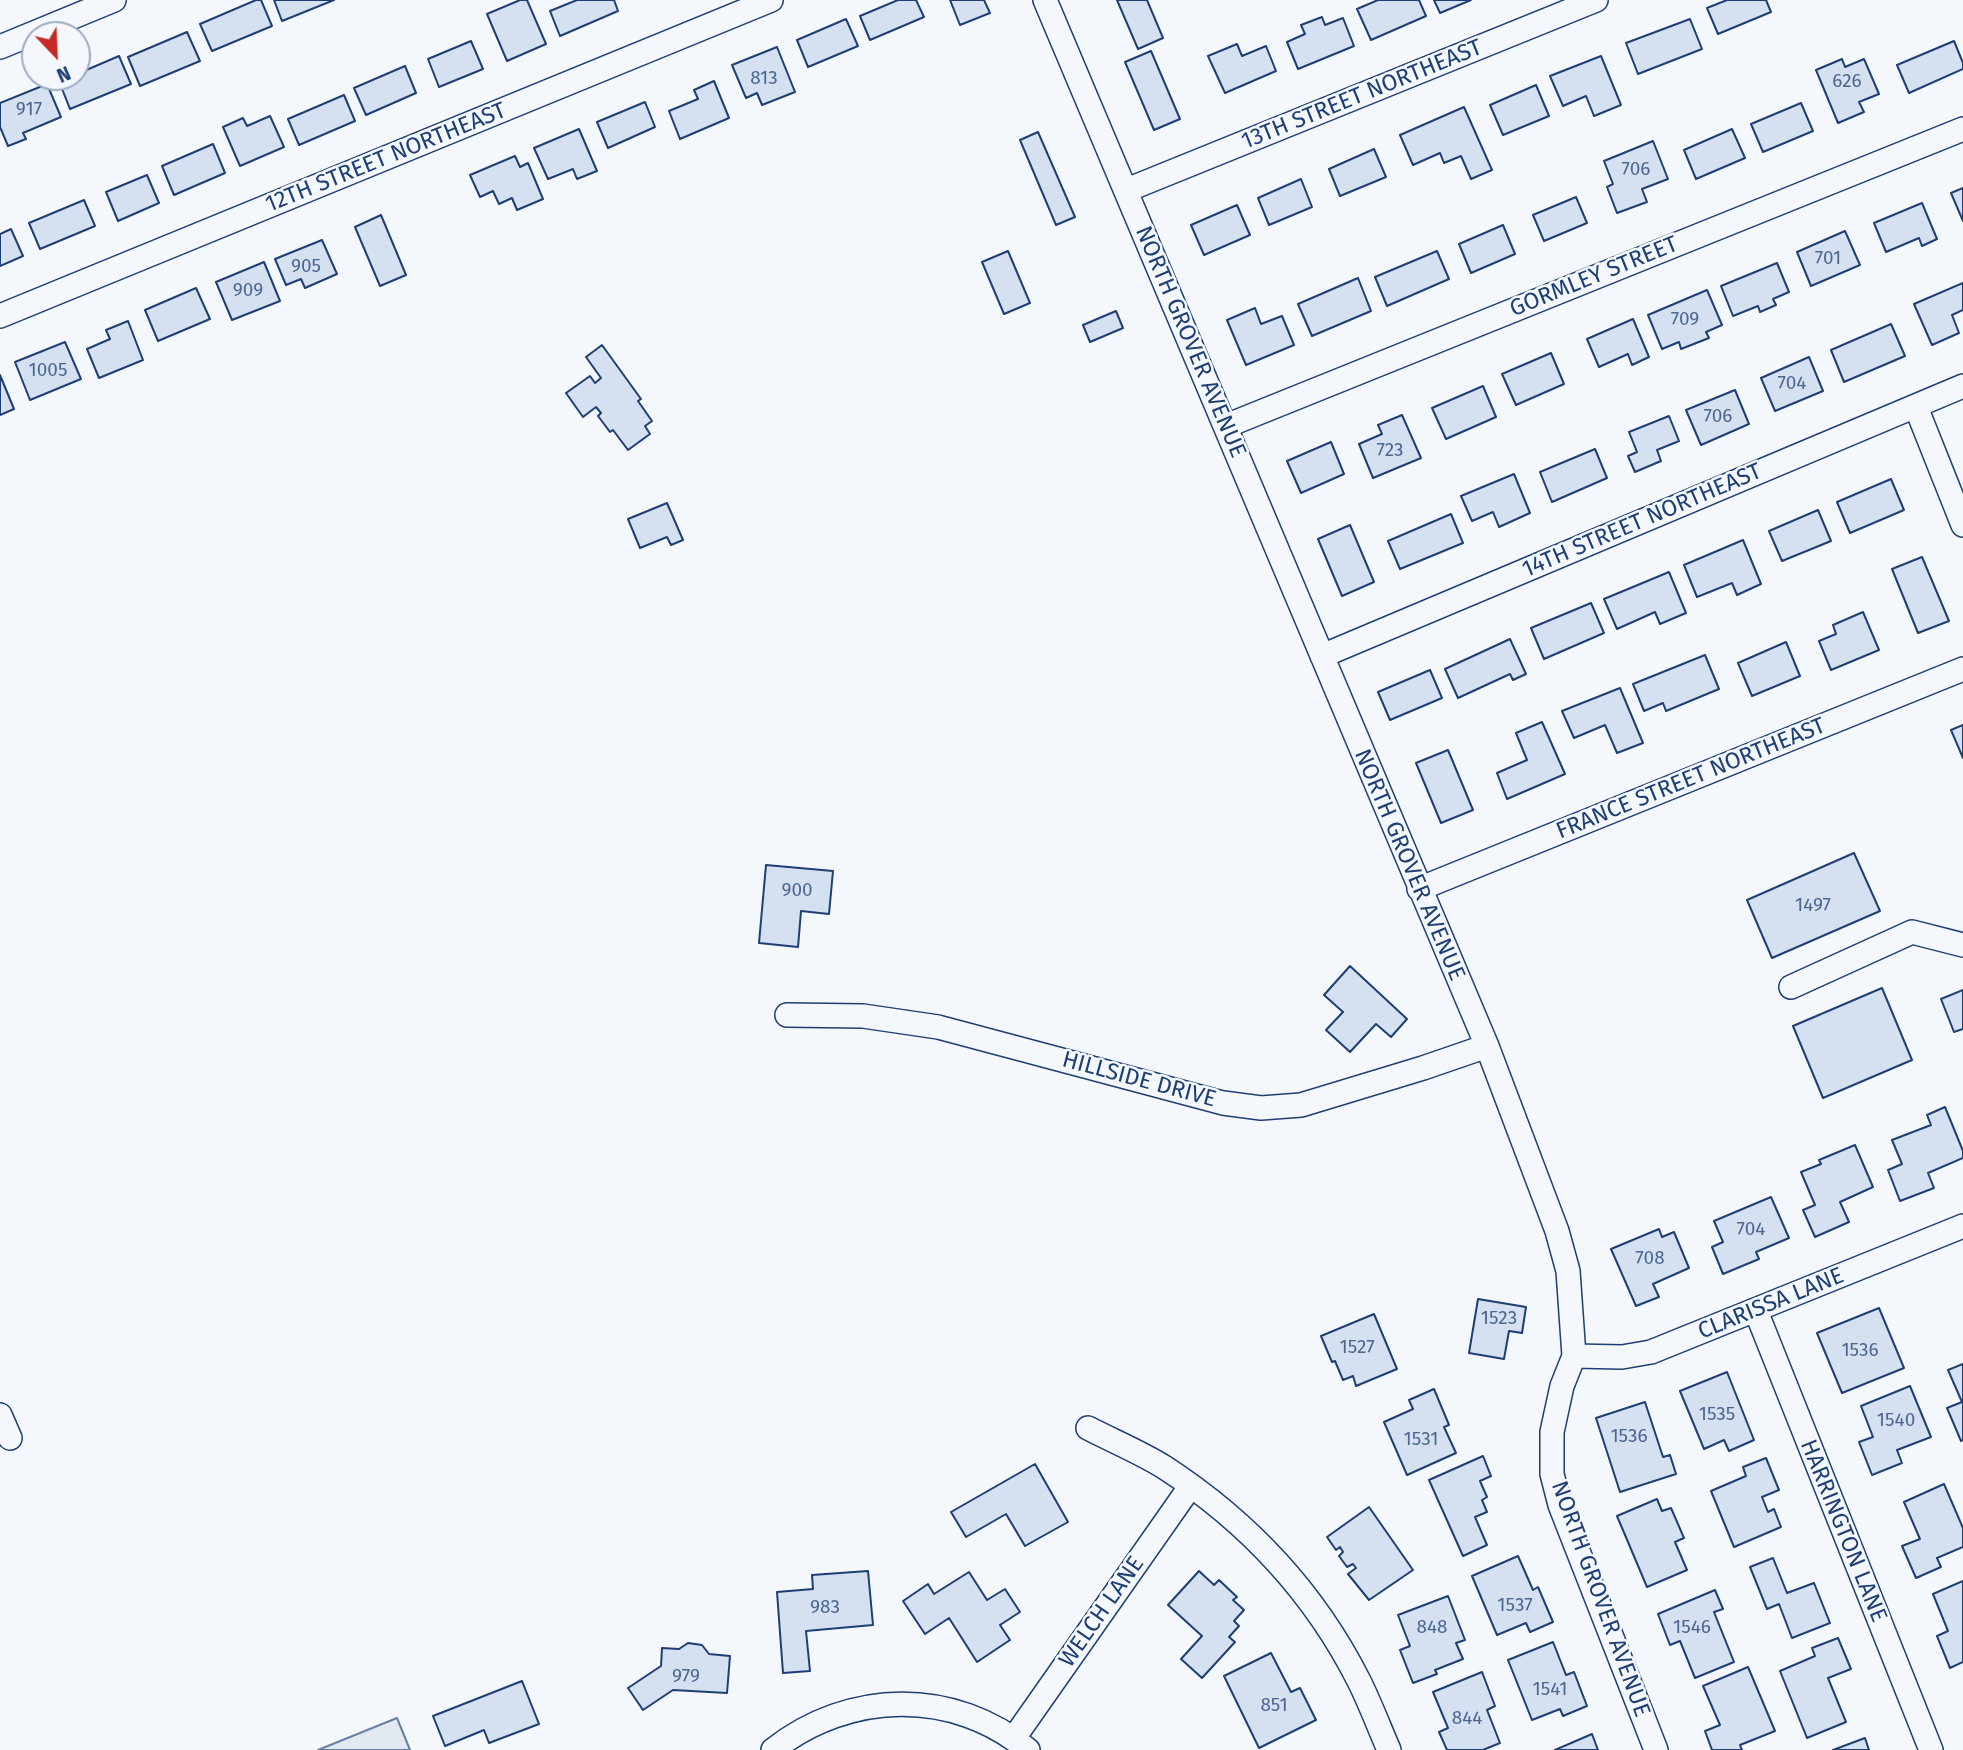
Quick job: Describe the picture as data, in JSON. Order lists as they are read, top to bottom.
{
  "streets": {
    "street": [
      "13TH STREET NORTHEAST",
      "12TH STREET NORTHEAST",
      "GORMLEY STREET",
      "NORTH GROVER AVENUE",
      "14TH STREET NORTHEAST",
      "FRANCE STREET NORTHEAST",
      "HILLSIDE DRIVE",
      "CLARISSA LANE",
      "HARRINGTON LANE",
      "WELCH LANE"
    ]
  },
  "crossings": [
    ["13TH STREET NORTHEAST", "NORTH GROVER AVENUE"],
    ["GORMLEY STREET", "NORTH GROVER AVENUE"],
    ["NORTH GROVER AVENUE", "14TH STREET NORTHEAST"],
    ["NORTH GROVER AVENUE", "FRANCE STREET NORTHEAST"],
    ["NORTH GROVER AVENUE", "HILLSIDE DRIVE"],
    ["NORTH GROVER AVENUE", "CLARISSA LANE"],
    ["CLARISSA LANE", "HARRINGTON LANE"]
  ],
  "house_numbers": [
    "813",
    "626",
    "917",
    "706",
    "701",
    "905",
    "909",
    "709",
    "1005",
    "704",
    "706",
    "723",
    "900",
    "1497",
    "704",
    "708",
    "1523",
    "1527",
    "1536",
    "1535",
    "1540",
    "1536",
    "1531",
    "1537",
    "983",
    "848",
    "1546",
    "979",
    "1541",
    "851",
    "844"
  ],
  "north": "bottom right"
}
